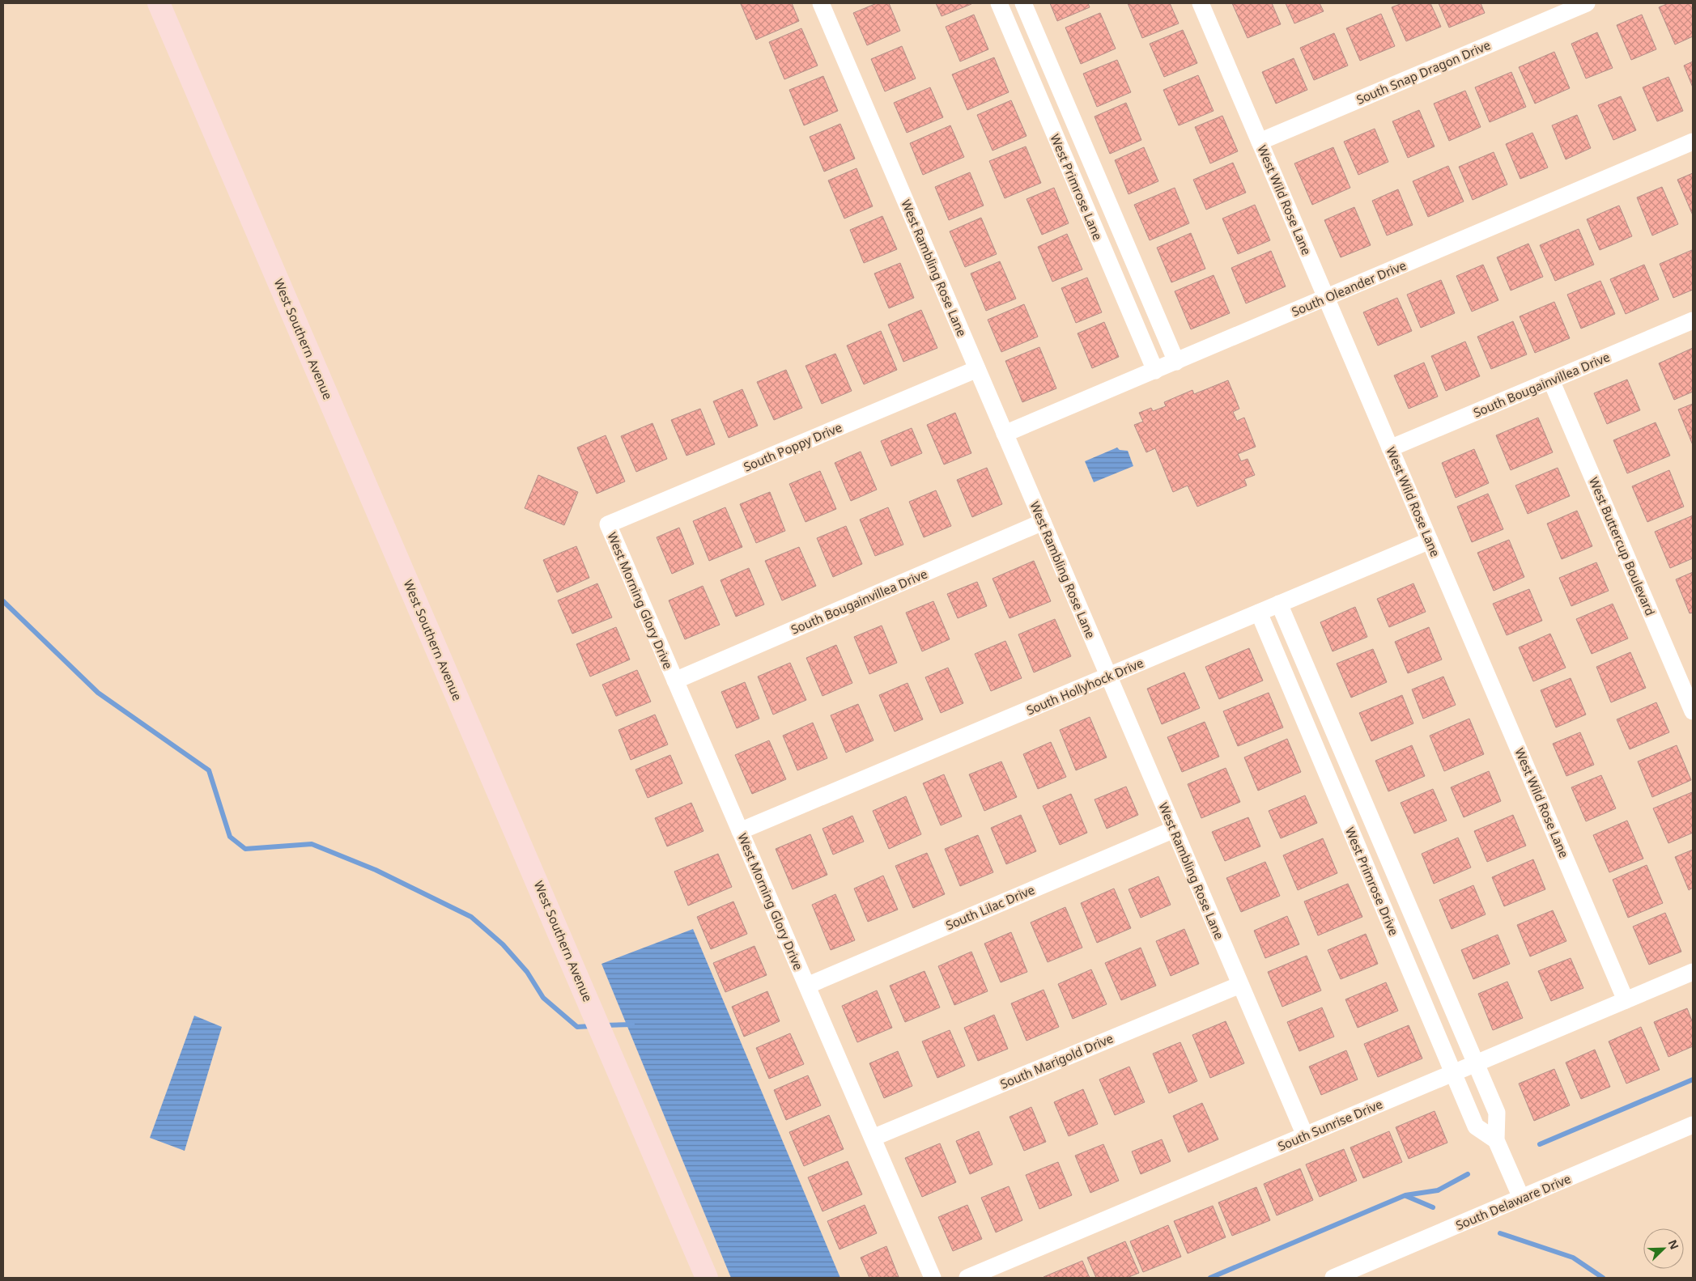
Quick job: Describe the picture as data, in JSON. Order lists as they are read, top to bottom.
{
  "streets": {
    "main road": ["West Southern Avenue"],
    "street": [
      "South Snap Dragon Drive",
      "West Primrose Lane",
      "West Wild Rose Lane",
      "West Rambling Rose Lane",
      "South Oleander Drive",
      "South Bougainvillea Drive",
      "South Poppy Drive",
      "West Buttercup Boulevard",
      "West Morning Glory Drive",
      "South Hollyhock Drive",
      "West Primrose Drive",
      "South Lilac Drive",
      "South Marigold Drive",
      "South Sunrise Drive",
      "South Delaware Drive"
    ]
  },
  "crossings": [
    ["South Snap Dragon Drive", "West Wild Rose Lane"],
    ["West Primrose Lane", "South Oleander Drive"],
    ["West Wild Rose Lane", "South Oleander Drive"],
    ["West Wild Rose Lane", "South Bougainvillea Drive"],
    ["West Wild Rose Lane", "South Hollyhock Drive"],
    ["West Wild Rose Lane", "South Sunrise Drive"],
    ["West Rambling Rose Lane", "South Oleander Drive"],
    ["West Rambling Rose Lane", "South Bougainvillea Drive"],
    ["West Rambling Rose Lane", "South Poppy Drive"],
    ["West Rambling Rose Lane", "South Hollyhock Drive"],
    ["West Rambling Rose Lane", "South Lilac Drive"],
    ["West Rambling Rose Lane", "South Marigold Drive"],
    ["West Rambling Rose Lane", "South Sunrise Drive"],
    ["South Bougainvillea Drive", "West Buttercup Boulevard"],
    ["South Bougainvillea Drive", "West Morning Glory Drive"],
    ["South Poppy Drive", "West Morning Glory Drive"],
    ["West Morning Glory Drive", "South Hollyhock Drive"],
    ["West Morning Glory Drive", "South Lilac Drive"],
    ["West Morning Glory Drive", "South Marigold Drive"],
    ["South Hollyhock Drive", "West Primrose Drive"],
    ["West Primrose Drive", "South Sunrise Drive"],
    ["West Primrose Drive", "South Delaware Drive"]
  ],
  "north": "top right"
}
